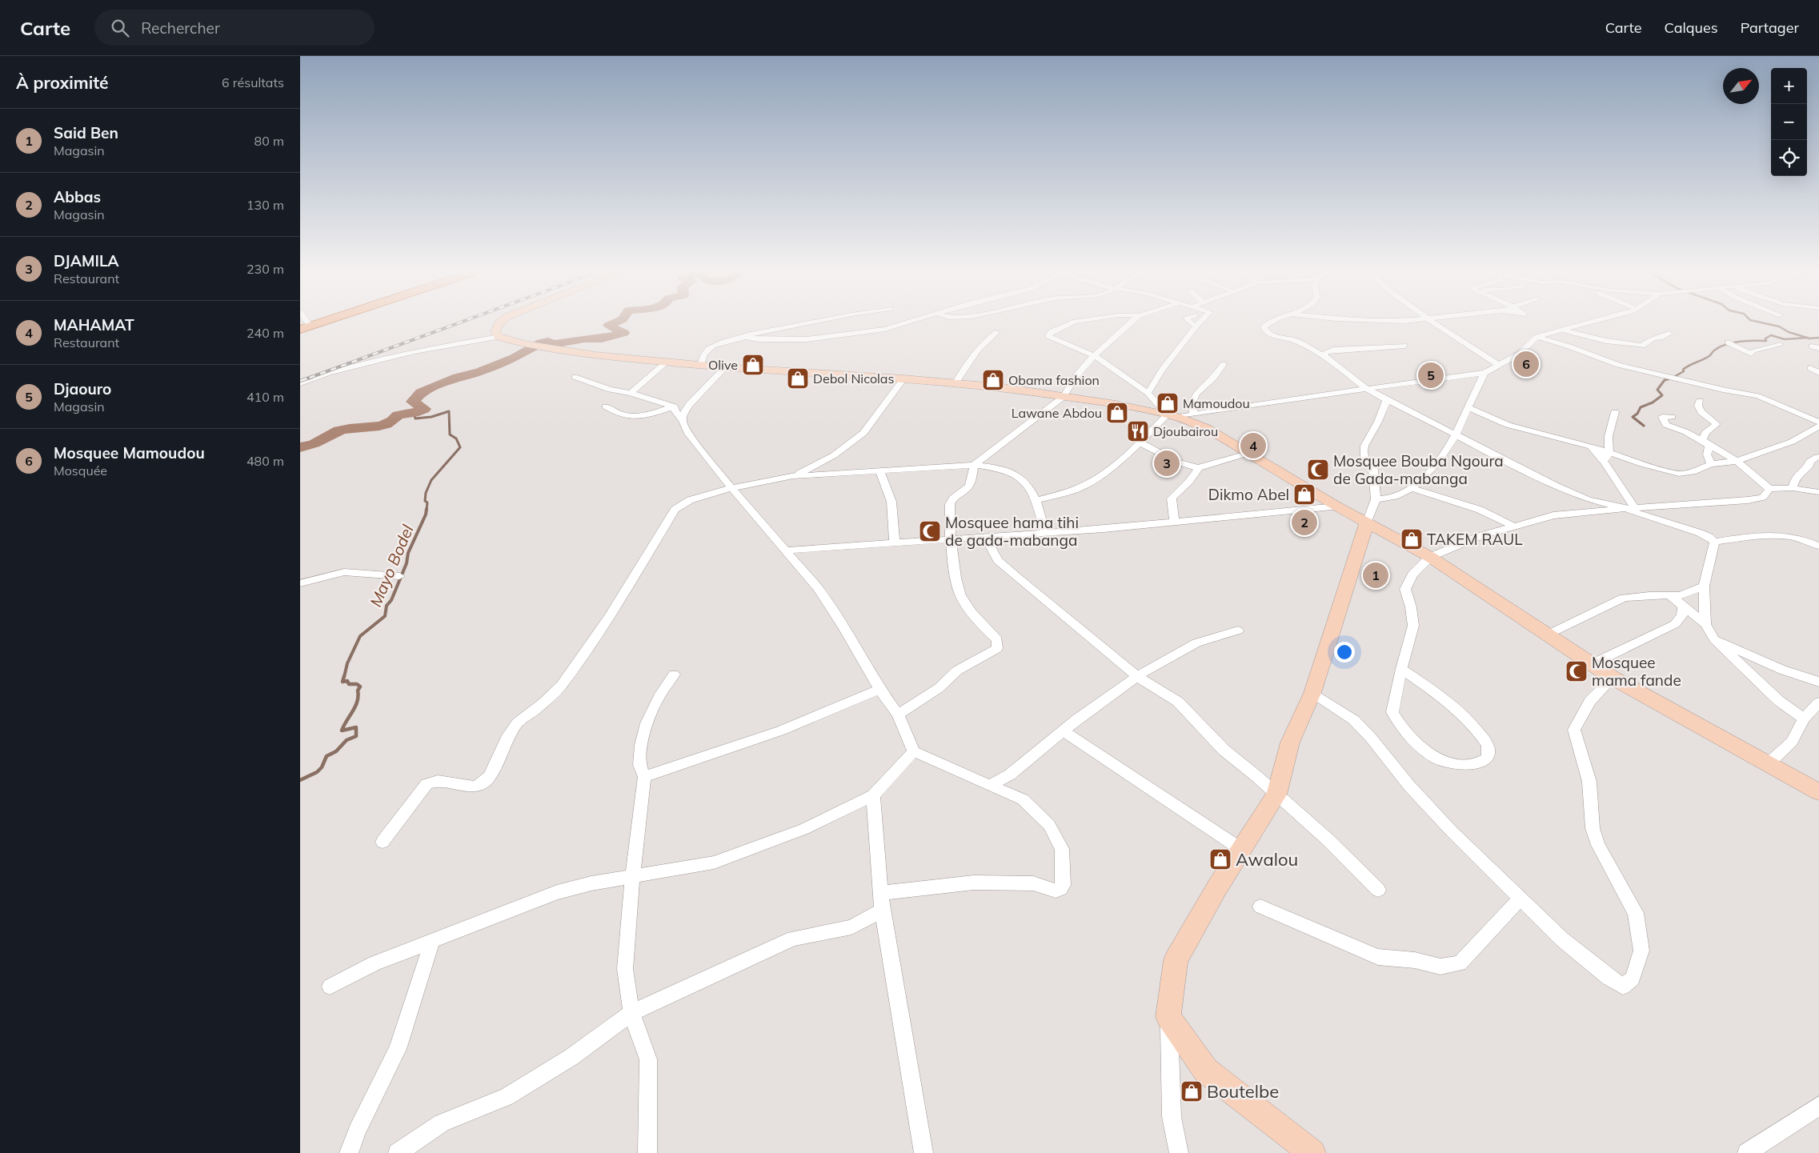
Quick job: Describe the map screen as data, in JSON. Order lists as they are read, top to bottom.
{
  "water": ["Mayo Bodel"],
  "places": {
    "shop": [
      "Olive",
      "Debol Nicolas",
      "Obama fashion",
      "Mamoudou",
      "Lawane Abdou",
      "Dikmo Abel",
      "TAKEM RAUL",
      "Awalou",
      "Boutelbe"
    ],
    "restaurant": ["Djoubairou"],
    "mosque": ["Mosquee Bouba Ngoura de Gada-mabanga", "Mosquee hama tihi de gada-mabanga", "Mosquee mama fande"]
  },
  "north": "top right",
  "page": {
    "header": "Carte",
    "search": "Rechercher",
    "nav": ["Carte", "Calques", "Partager"],
    "heading": ["À proximité", "6 résultats"],
    "map_buttons": ["+", "−"],
    "list": [
      {
        "mark": "1",
        "name": "Said Ben",
        "note": "Magasin",
        "value": "80 m"
      },
      {
        "mark": "2",
        "name": "Abbas",
        "note": "Magasin",
        "value": "130 m"
      },
      {
        "mark": "3",
        "name": "DJAMILA",
        "note": "Restaurant",
        "value": "230 m"
      },
      {
        "mark": "4",
        "name": "MAHAMAT",
        "note": "Restaurant",
        "value": "240 m"
      },
      {
        "mark": "5",
        "name": "Djaouro",
        "note": "Magasin",
        "value": "410 m"
      },
      {
        "mark": "6",
        "name": "Mosquee Mamoudou",
        "note": "Mosquée",
        "value": "480 m"
      }
    ],
    "pins": [
      "6",
      "5",
      "4",
      "3",
      "2",
      "1"
    ]
  }
}
